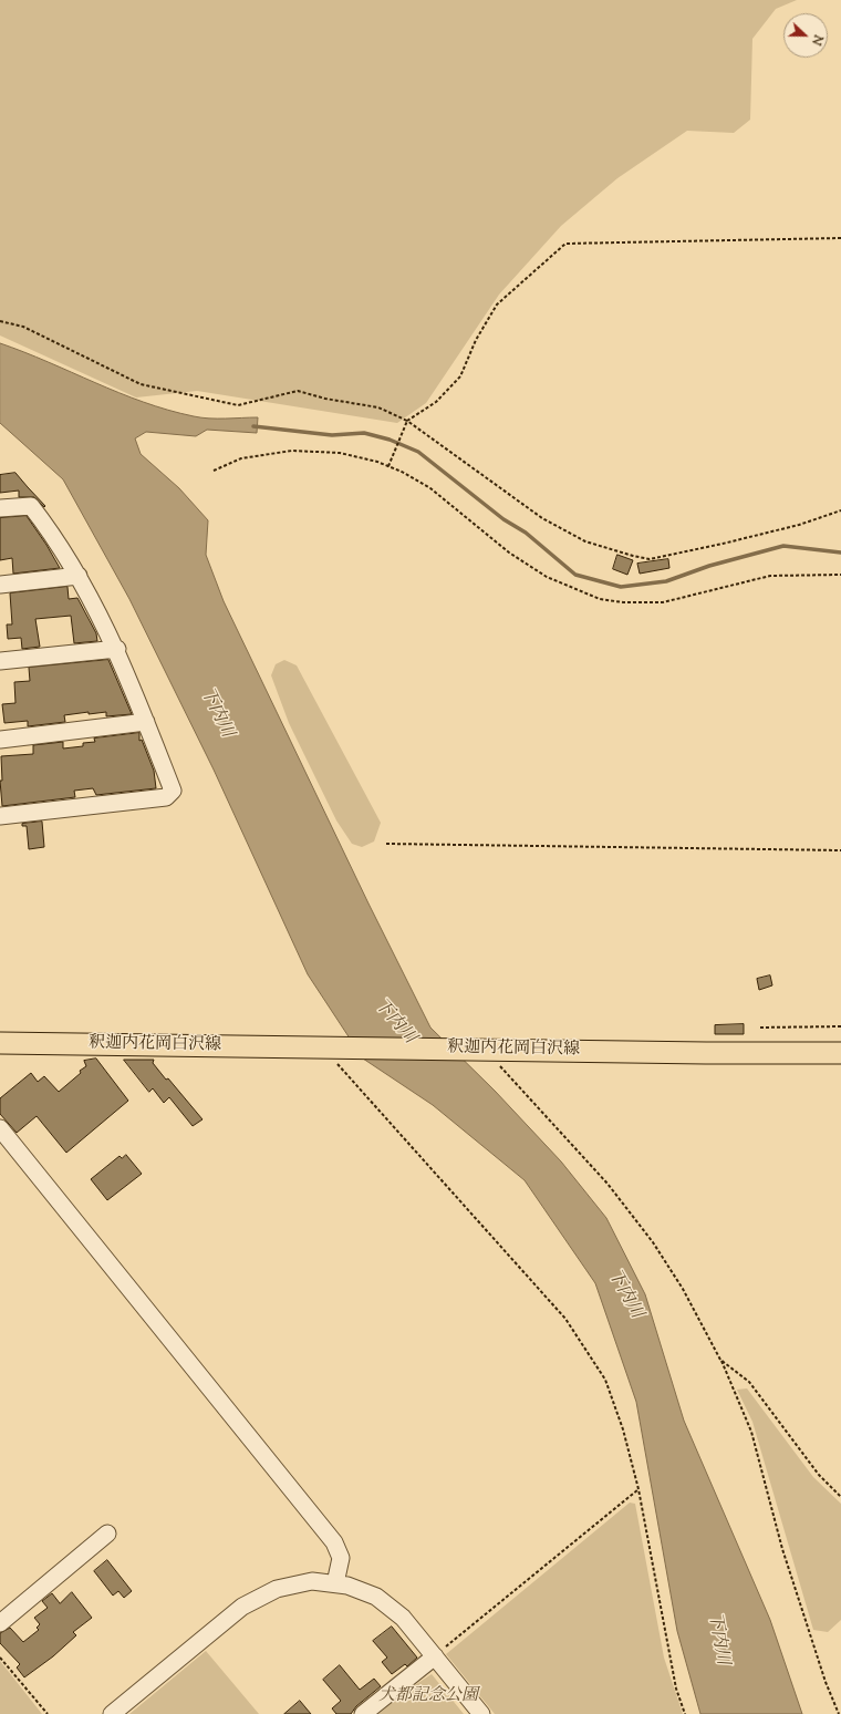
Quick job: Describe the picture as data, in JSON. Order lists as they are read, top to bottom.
{
  "streets": {
    "main road": ["釈迦内花岡白沢線"]
  },
  "water": ["下内川"],
  "parks": ["犬都記念公園"],
  "north": "right"
}
